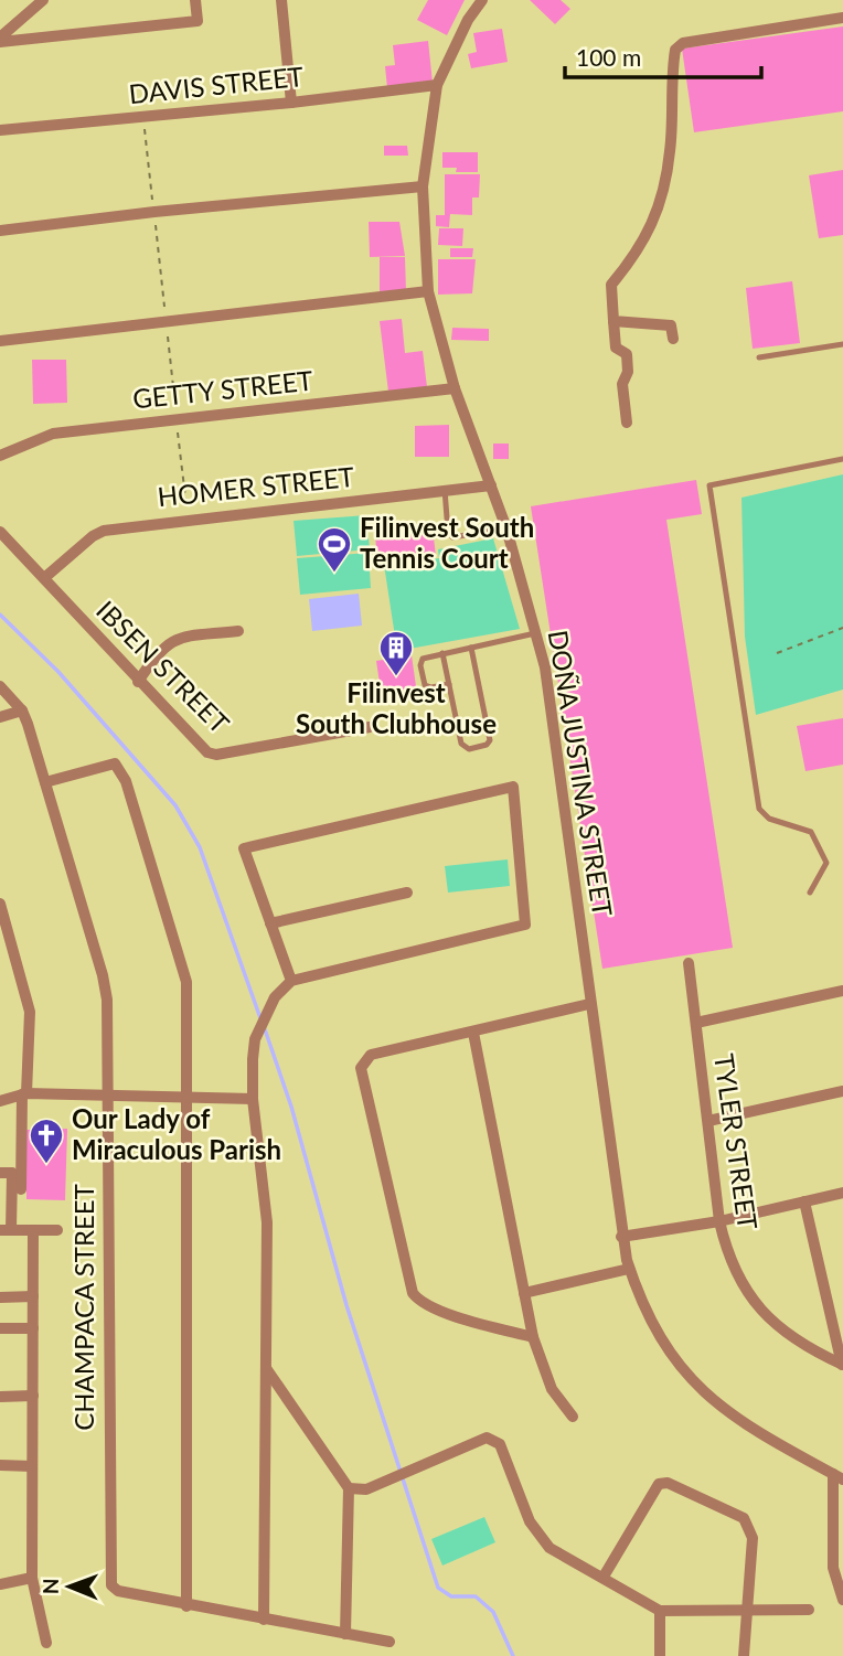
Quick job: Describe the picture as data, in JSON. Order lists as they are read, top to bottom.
{
  "streets": {
    "street": [
      "DAVIS STREET",
      "GETTY STREET",
      "HOMER STREET",
      "IBSEN STREET",
      "DOÑA JUSTINA STREET",
      "TYLER STREET",
      "CHAMPACA STREET"
    ]
  },
  "crossings": [
    ["DAVIS STREET", "DOÑA JUSTINA STREET"],
    ["GETTY STREET", "DOÑA JUSTINA STREET"],
    ["HOMER STREET", "IBSEN STREET"],
    ["HOMER STREET", "DOÑA JUSTINA STREET"]
  ],
  "places": {
    "sports": ["Filinvest South Tennis Court"],
    "building": ["Filinvest South Clubhouse"],
    "church": ["Our Lady of Miraculous Parish"]
  },
  "scale_bar": "100 m",
  "north": "left"
}
